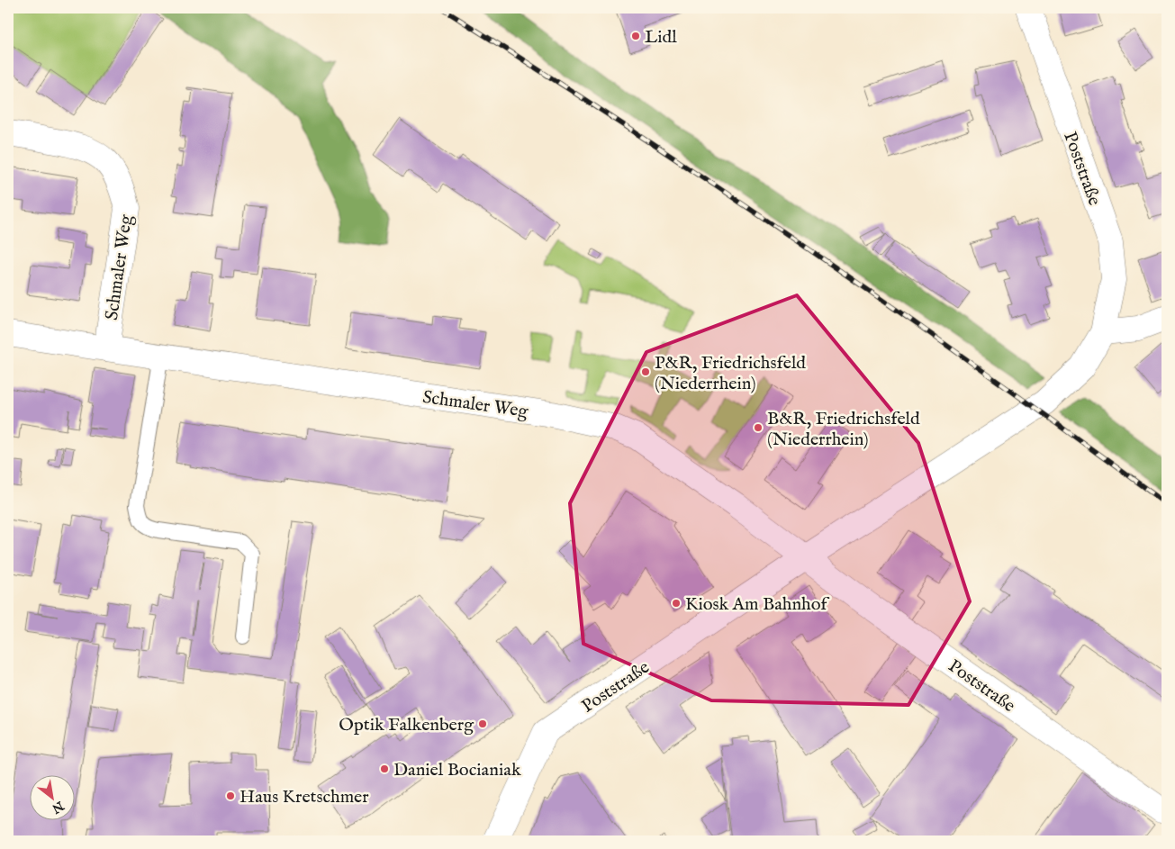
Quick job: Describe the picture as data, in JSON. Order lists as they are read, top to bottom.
{
  "streets": {
    "street": ["Poststraße", "Schmaler Weg"]
  },
  "crossings": [
    ["Poststraße", "Schmaler Weg"]
  ],
  "places": [
    "Lidl",
    "P&R, Friedrichsfeld (Niederrhein)",
    "B&R, Friedrichsfeld (Niederrhein)",
    "Kiosk Am Bahnhof",
    "Optik Falkenberg",
    "Daniel Bocianiak",
    "Haus Kretschmer"
  ],
  "north": "bottom right"
}
